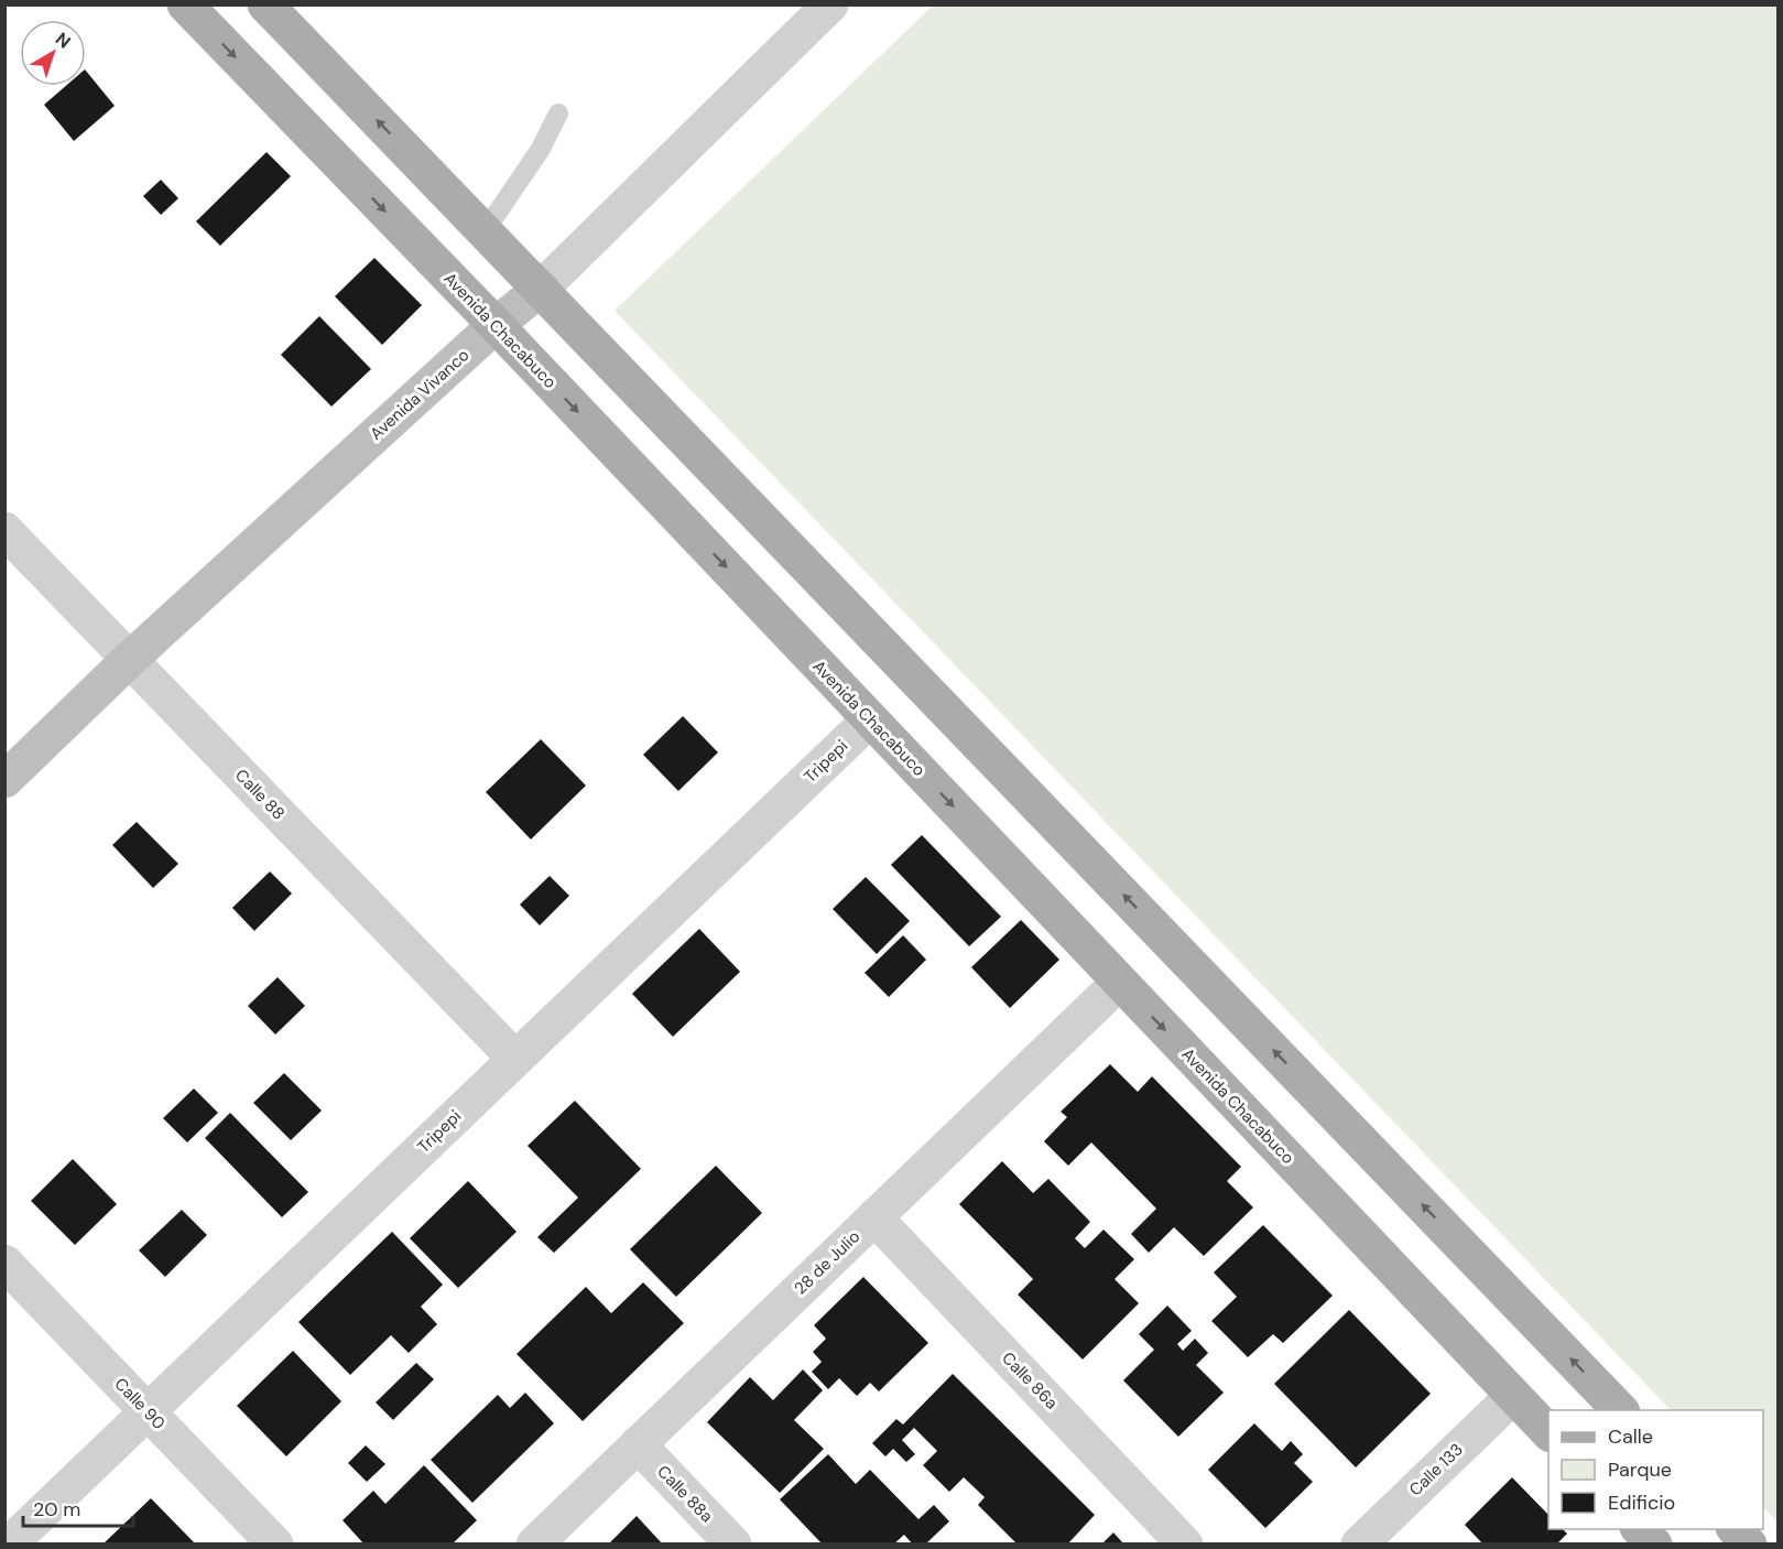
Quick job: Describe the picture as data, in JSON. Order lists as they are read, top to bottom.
{
  "streets": {
    "main road": ["Avenida Chacabuco", "Avenida Vivanco"],
    "street": [
      "Tripepi",
      "Calle 88",
      "28 de Julio",
      "Calle 86a",
      "Calle 90",
      "Calle 133",
      "Calle 88a"
    ]
  },
  "crossings": [
    ["Avenida Chacabuco", "Avenida Vivanco"],
    ["Avenida Chacabuco", "Tripepi"],
    ["Avenida Chacabuco", "28 de Julio"],
    ["Avenida Chacabuco", "Calle 133"],
    ["Avenida Vivanco", "Calle 88"],
    ["Tripepi", "Calle 88"],
    ["Tripepi", "Calle 90"],
    ["28 de Julio", "Calle 86a"],
    ["28 de Julio", "Calle 88a"]
  ],
  "legend": ["Calle", "Parque", "Edificio"],
  "scale_bar": "20 m",
  "north": "top right"
}
